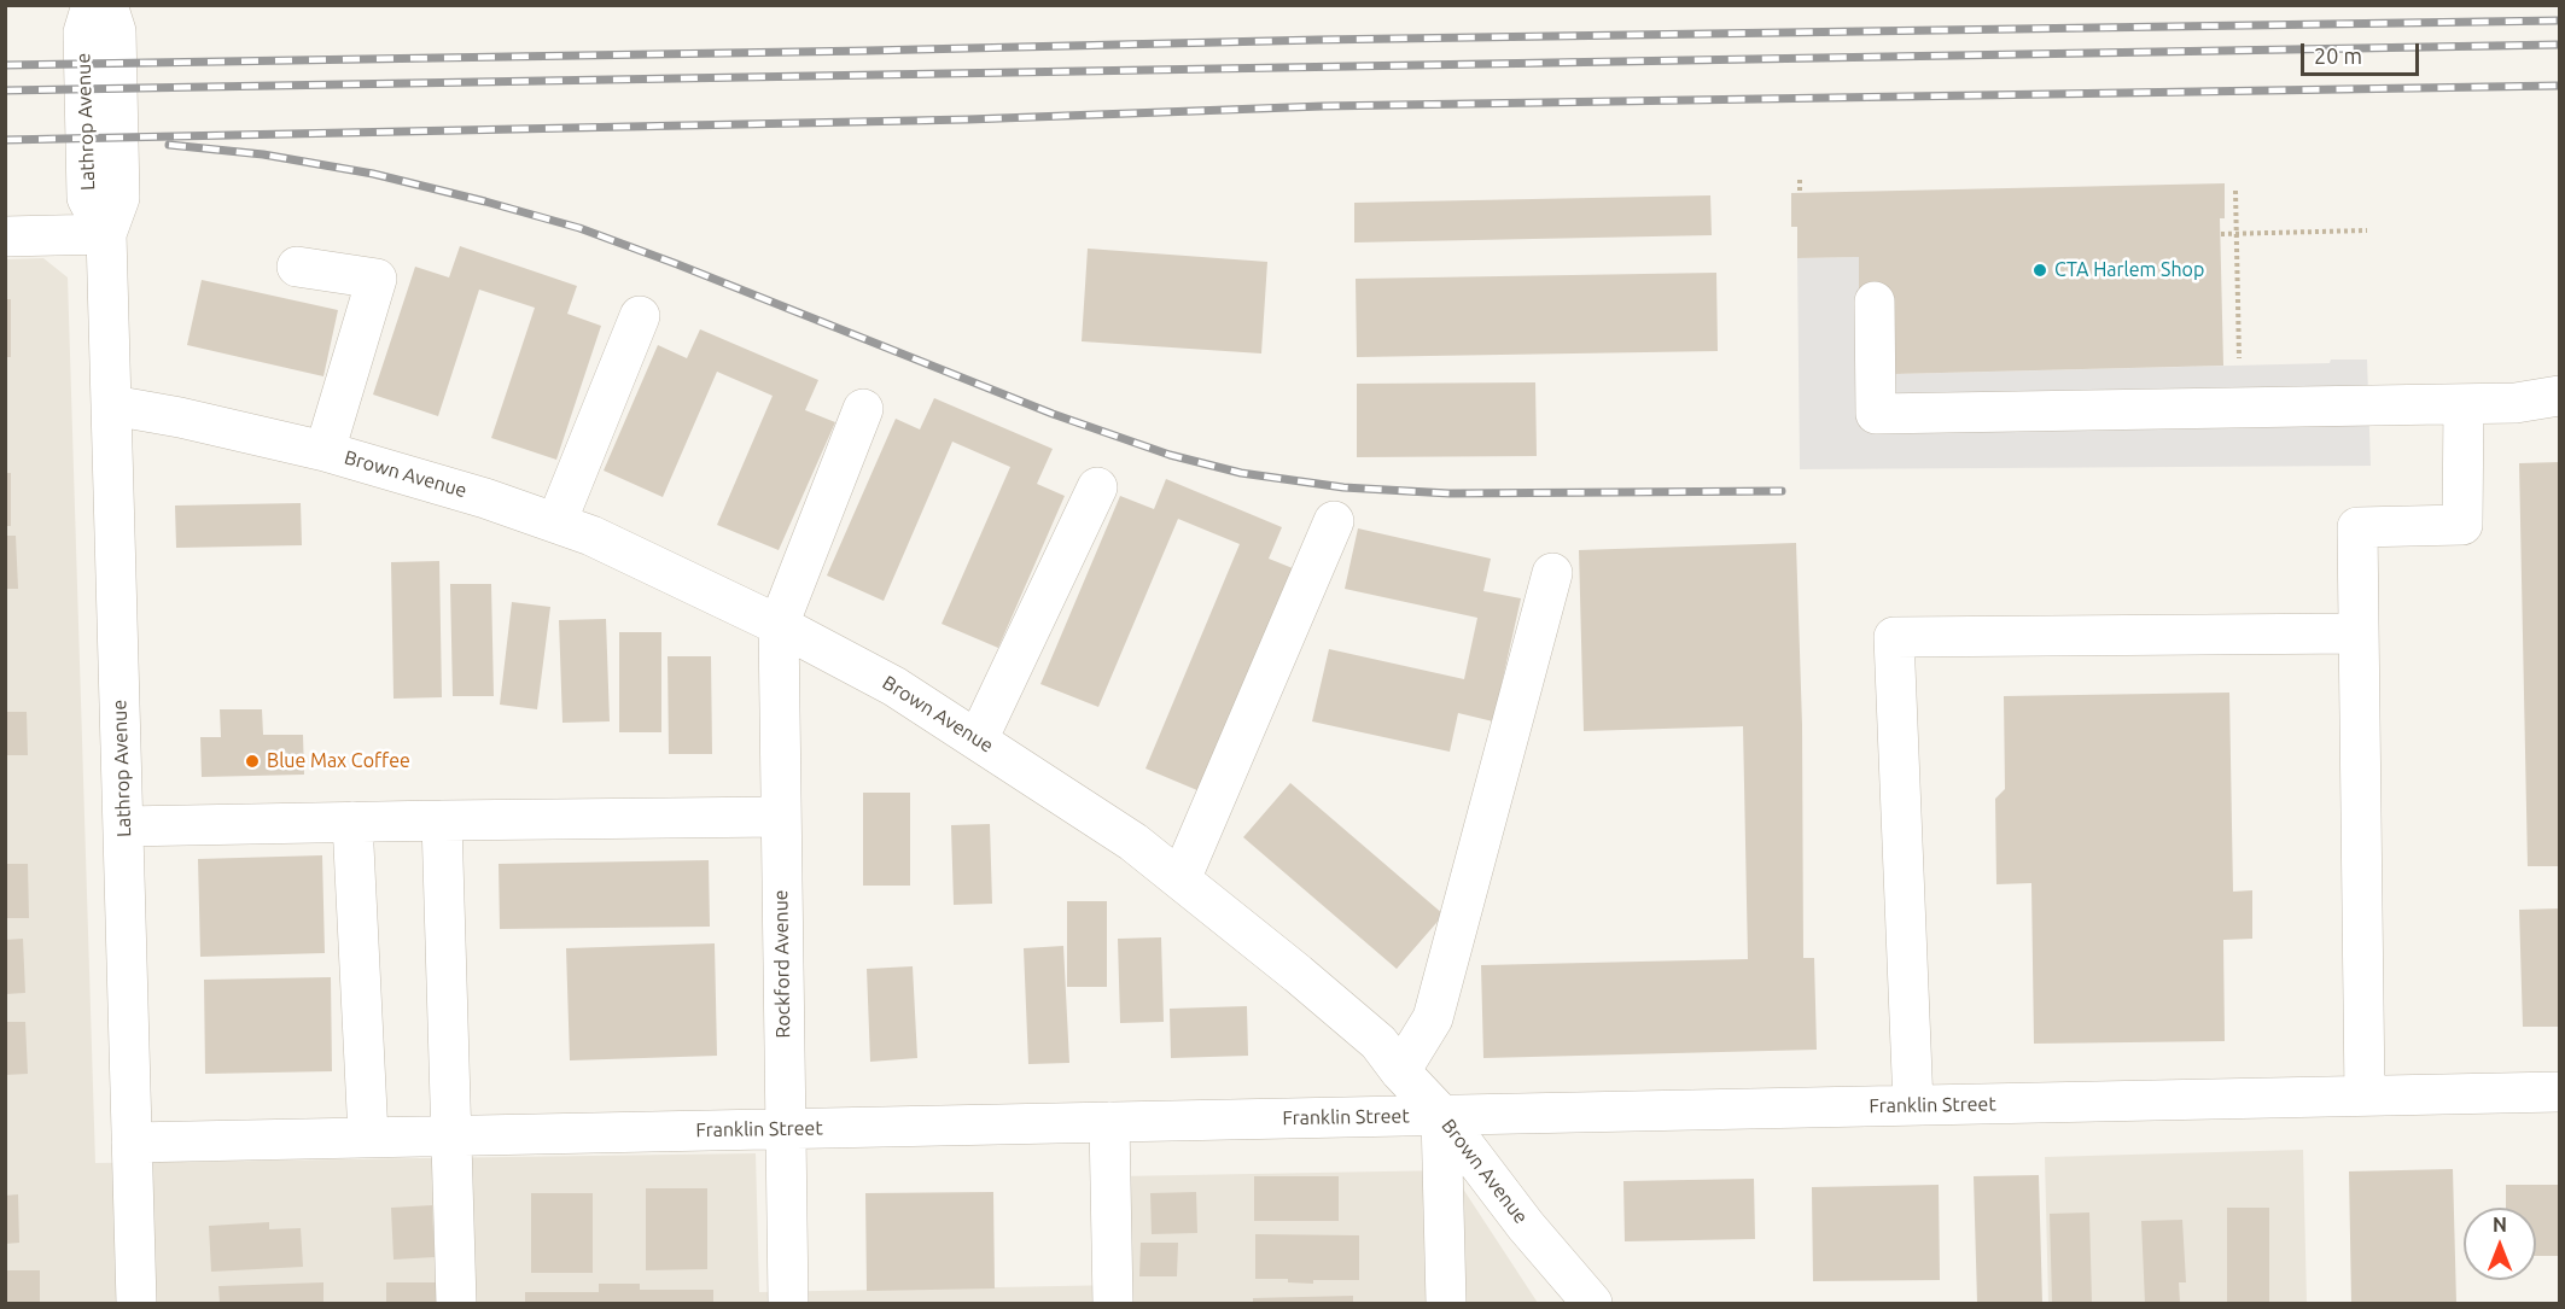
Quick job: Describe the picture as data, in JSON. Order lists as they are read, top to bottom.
{
  "streets": {
    "street": [
      "Lathrop Avenue",
      "Brown Avenue",
      "Rockford Avenue",
      "Franklin Street"
    ]
  },
  "crossings": [
    ["Lathrop Avenue", "Brown Avenue"],
    ["Lathrop Avenue", "Franklin Street"],
    ["Brown Avenue", "Rockford Avenue"],
    ["Brown Avenue", "Franklin Street"],
    ["Rockford Avenue", "Franklin Street"]
  ],
  "places": ["CTA Harlem Shop", "Blue Max Coffee"],
  "scale_bar": "20 m",
  "north": "top"
}
